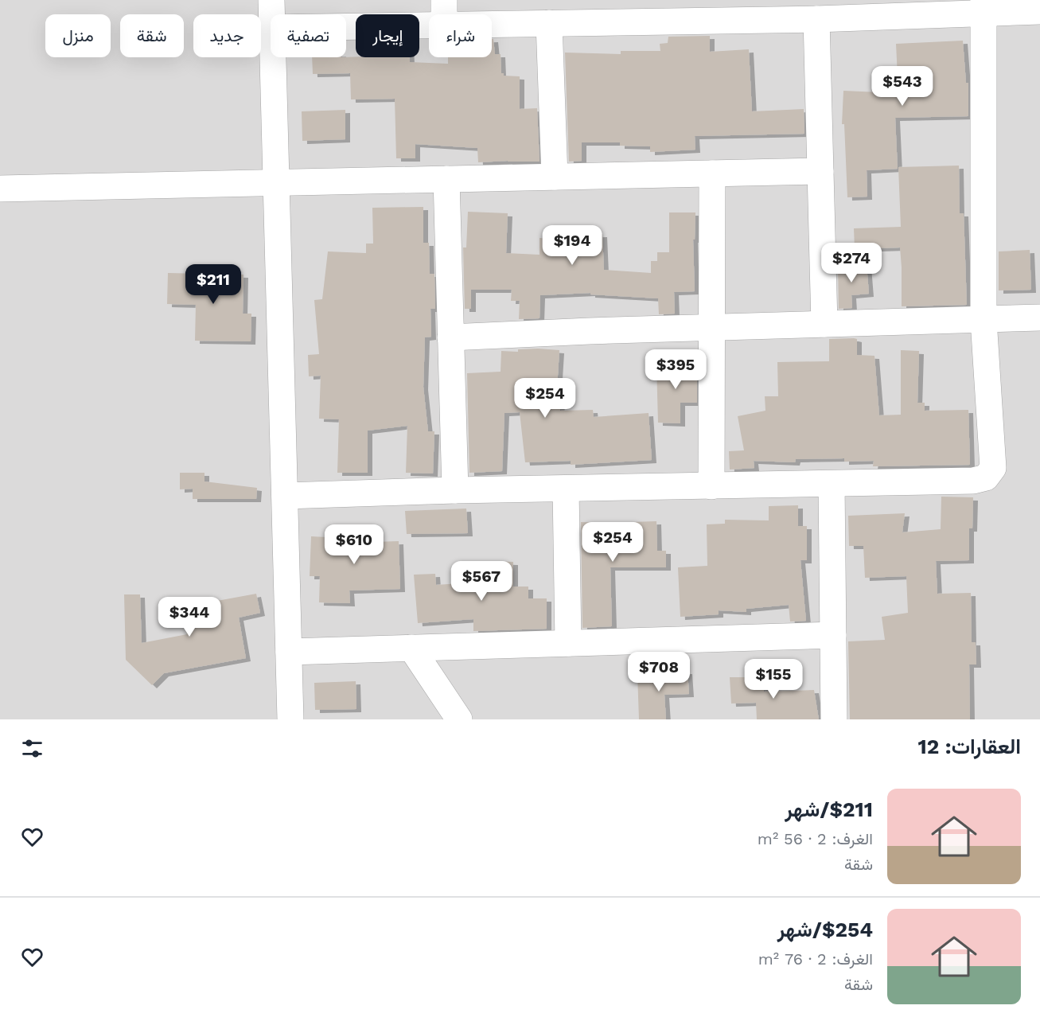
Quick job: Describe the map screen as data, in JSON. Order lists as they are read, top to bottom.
{
  "page": {
    "chip": [
      "شراء",
      "إيجار",
      "تصفية",
      "جديد",
      "شقة",
      "منزل"
    ],
    "price": [
      "$543",
      "$194",
      "$274",
      "$211",
      "$395",
      "$254",
      "$254",
      "$610",
      "$567",
      "$344",
      "$708",
      "$155"
    ],
    "heading": "العقارات: 12",
    "list": [
      {
        "name": "$211/شهر",
        "note": "الغرف: 2 · 56 m² · شقة"
      },
      {
        "name": "$254/شهر",
        "note": "الغرف: 2 · 76 m² · شقة"
      }
    ]
  }
}
